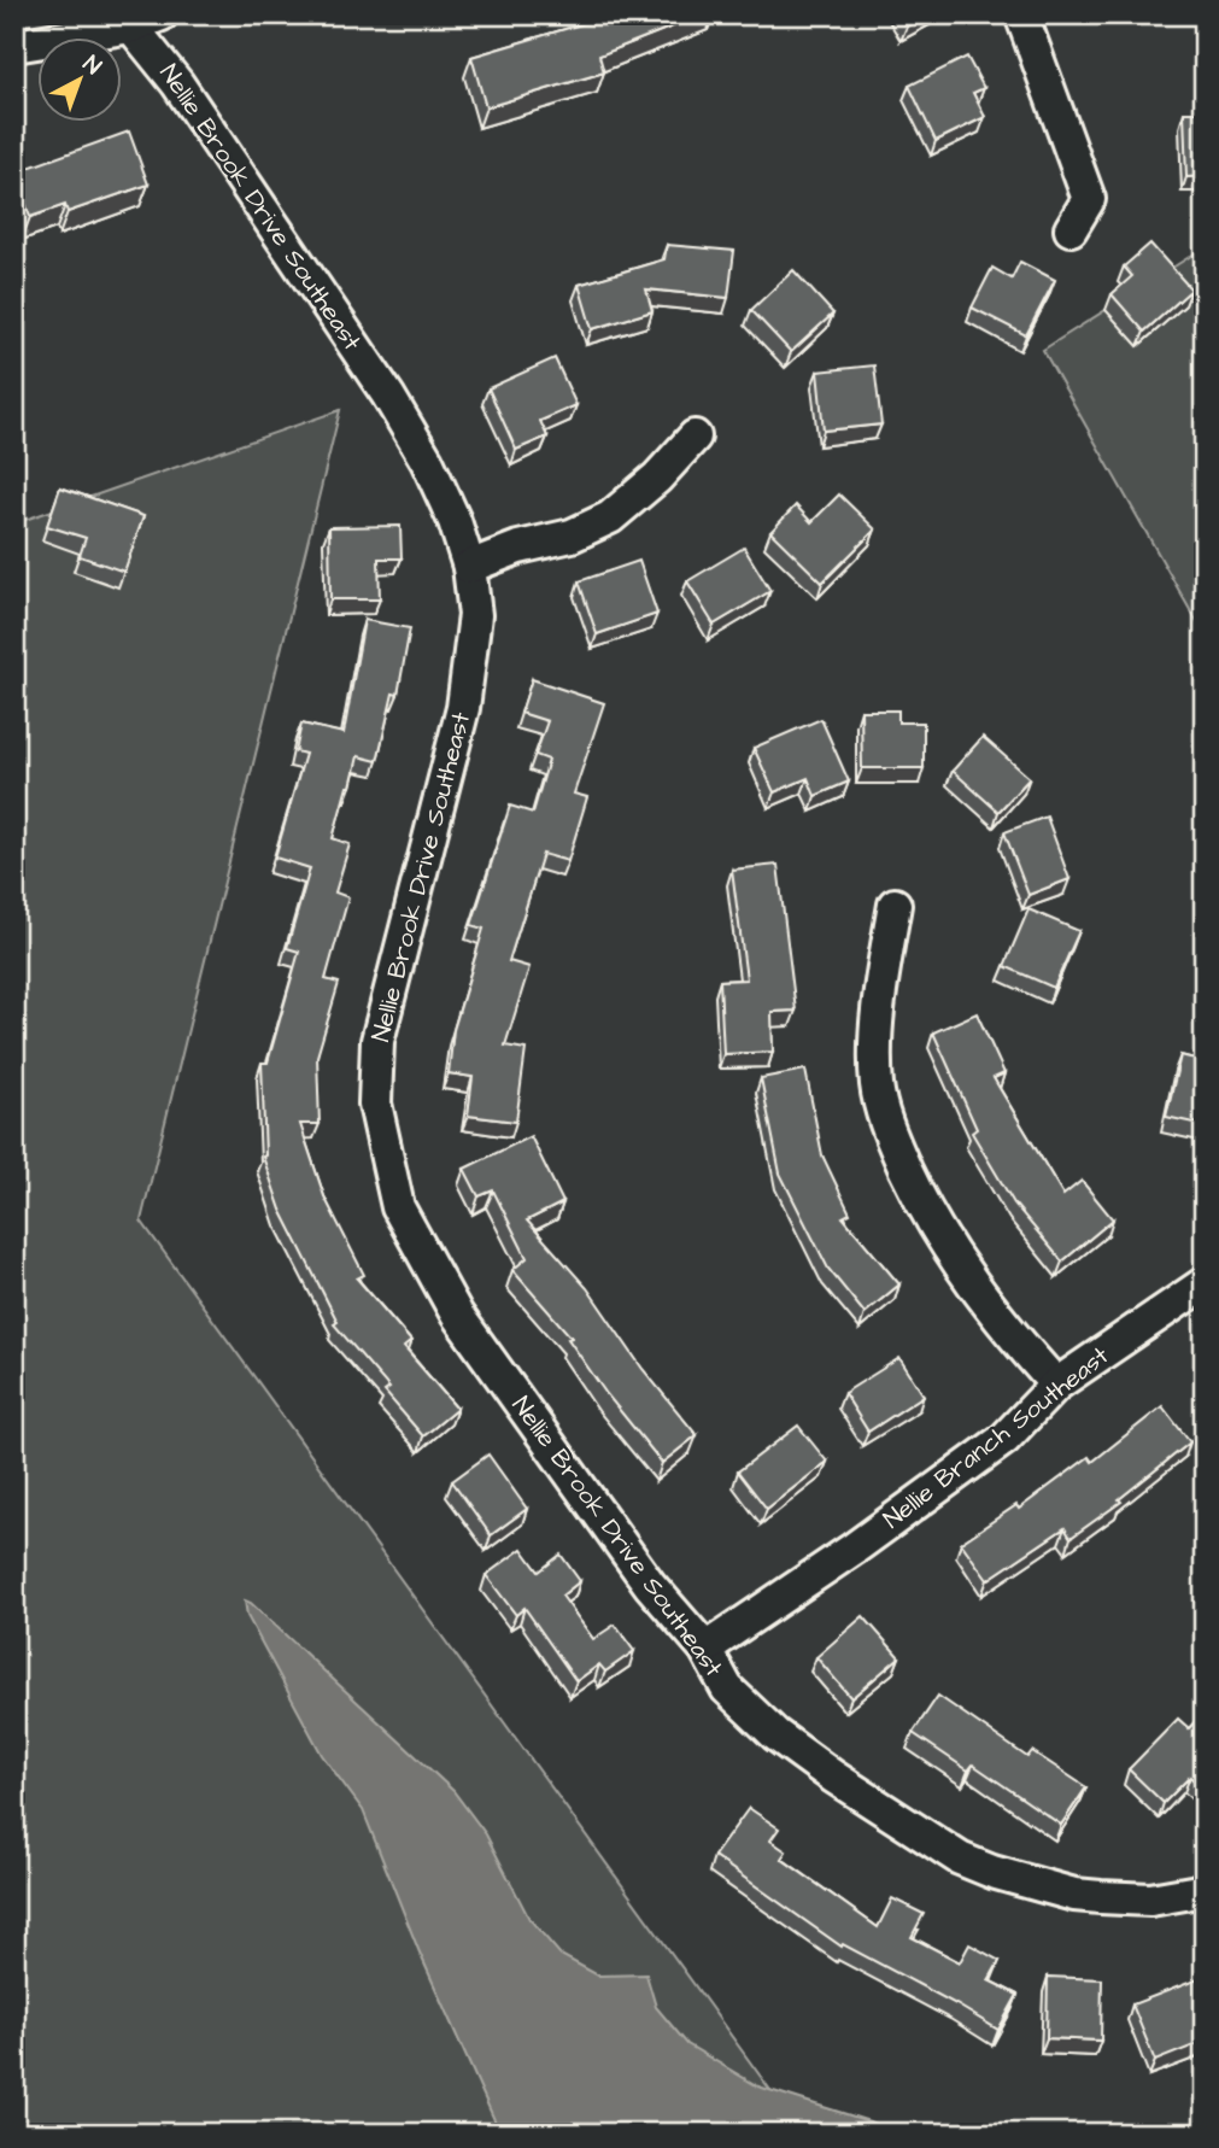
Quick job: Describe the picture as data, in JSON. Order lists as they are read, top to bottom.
{
  "streets": {
    "street": ["Nellie Brook Drive Southeast", "Nellie Branch Southeast"]
  },
  "crossings": [
    ["Nellie Brook Drive Southeast", "Nellie Branch Southeast"]
  ],
  "north": "top right"
}
